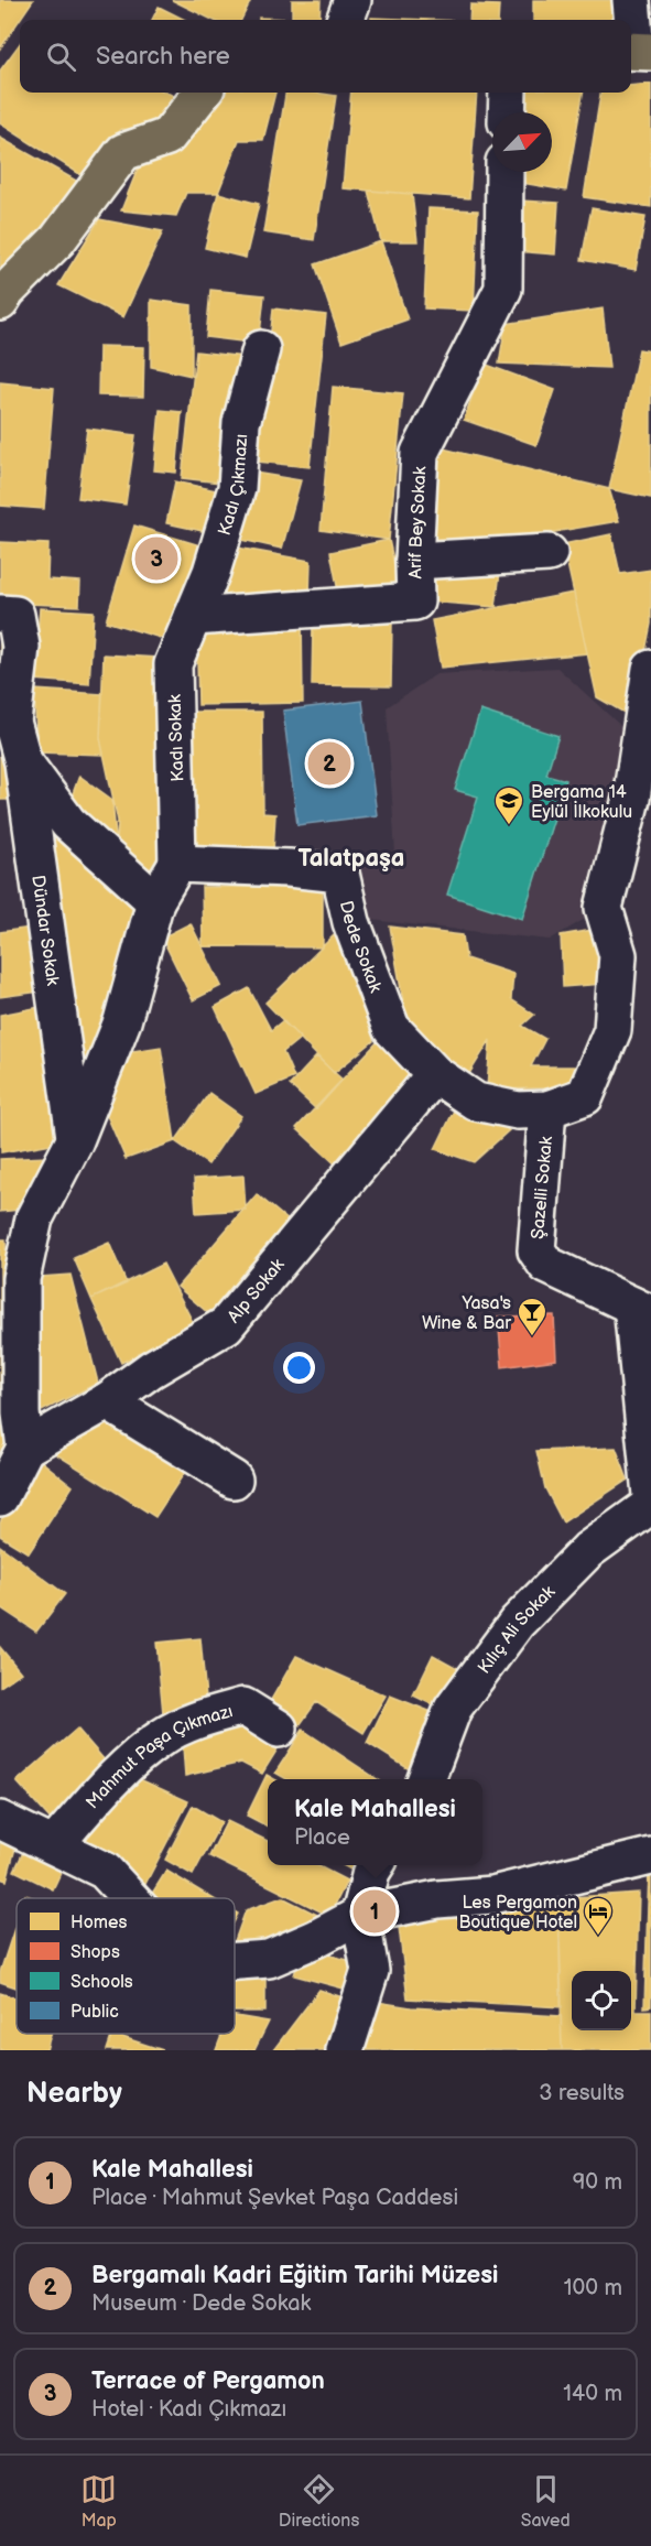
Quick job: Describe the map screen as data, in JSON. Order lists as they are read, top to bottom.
{
  "streets": {
    "street": [
      "Kadı Çıkmazı",
      "Arif Bey Sokak",
      "Kadı Sokak",
      "Dündar Sokak",
      "Dede Sokak",
      "Şazelli Sokak",
      "Alp Sokak",
      "Kılıç Ali Sokak",
      "Mahmut Paşa Çıkmazı"
    ]
  },
  "crossings": [
    ["Kadı Çıkmazı", "Arif Bey Sokak"],
    ["Kadı Çıkmazı", "Kadı Sokak"],
    ["Arif Bey Sokak", "Kadı Sokak"],
    ["Kadı Sokak", "Dede Sokak"],
    ["Dede Sokak", "Şazelli Sokak"],
    ["Dede Sokak", "Alp Sokak"]
  ],
  "districts": ["Talatpaşa"],
  "places": {
    "school or university": ["Bergama 14 Eylül İlkokulu"],
    "bar": ["Yasa's Wine & Bar"],
    "hotel": ["Les Pergamon Boutique Hotel"]
  },
  "legend": [
    "Homes",
    "Shops",
    "Schools",
    "Public"
  ],
  "north": "top right",
  "page": {
    "search": "Search here",
    "pins": ["3", "2", "1"],
    "popup": ["Kale Mahallesi", "Place"],
    "heading": ["Nearby", "3 results"],
    "list": [
      {
        "mark": "1",
        "name": "Kale Mahallesi",
        "note": "Place · Mahmut Şevket Paşa Caddesi",
        "value": "90 m"
      },
      {
        "mark": "2",
        "name": "Bergamalı Kadri Eğitim Tarihi Müzesi",
        "note": "Museum · Dede Sokak",
        "value": "100 m"
      },
      {
        "mark": "3",
        "name": "Terrace of Pergamon",
        "note": "Hotel · Kadı Çıkmazı",
        "value": "140 m"
      }
    ],
    "nav": ["Map", "Directions", "Saved"]
  }
}
